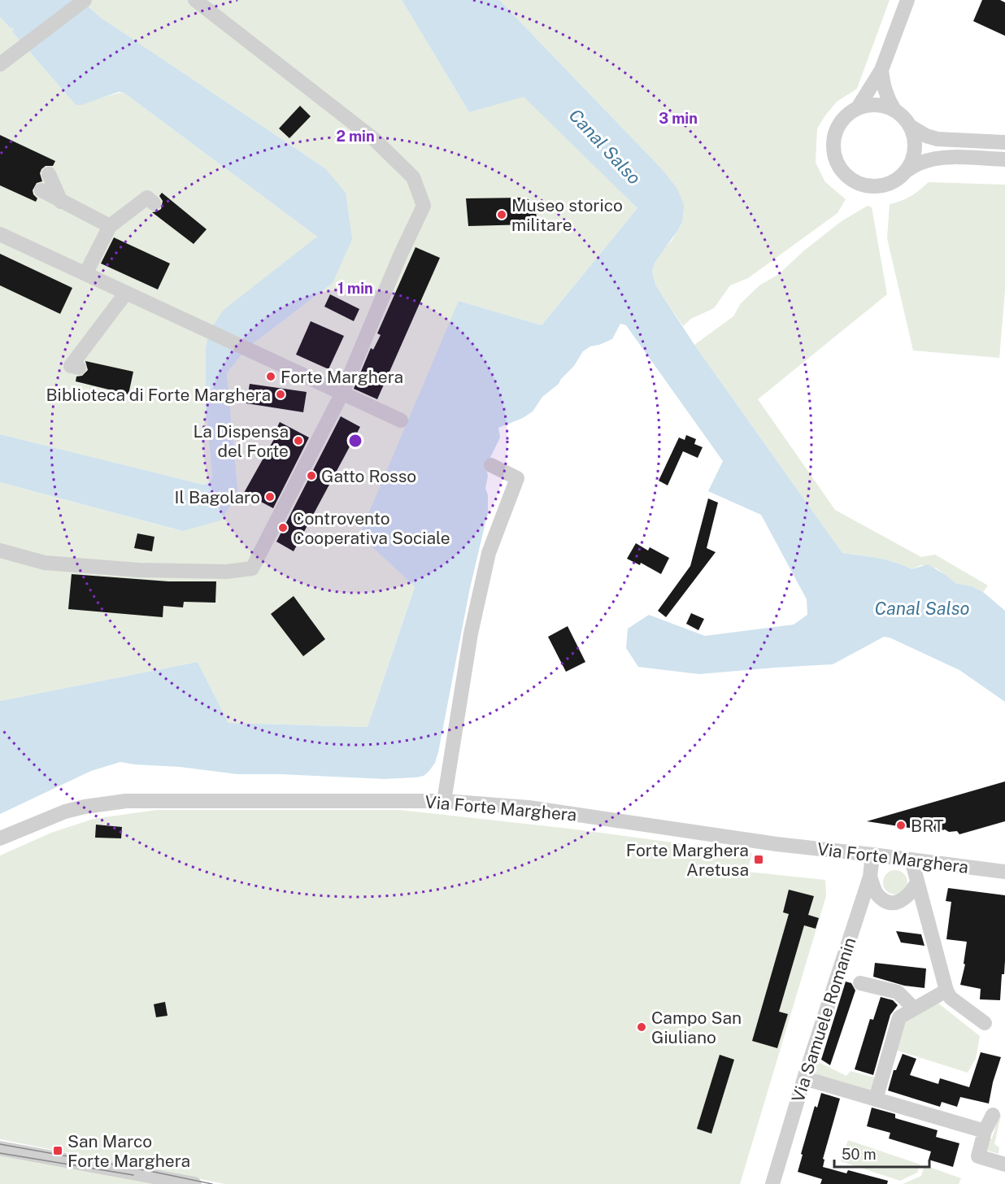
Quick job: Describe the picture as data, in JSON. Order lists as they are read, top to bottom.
{
  "streets": {
    "street": ["Via Forte Marghera", "Via Samuele Romanin"]
  },
  "crossings": [
    ["Via Forte Marghera", "Via Samuele Romanin"]
  ],
  "water": ["Canal Salso"],
  "places": {
    "other": [
      "Museo storico militare",
      "Forte Marghera",
      "Biblioteca di Forte Marghera",
      "La Dispensa del Forte",
      "Gatto Rosso",
      "Il Bagolaro",
      "Controvento Cooperativa Sociale",
      "BRT",
      "Campo San Giuliano"
    ],
    "transit": ["Forte Marghera Aretusa", "San Marco Forte Marghera"]
  },
  "scale_bar": "50 m",
  "rings": ["3 min", "2 min", "1 min"]
}
